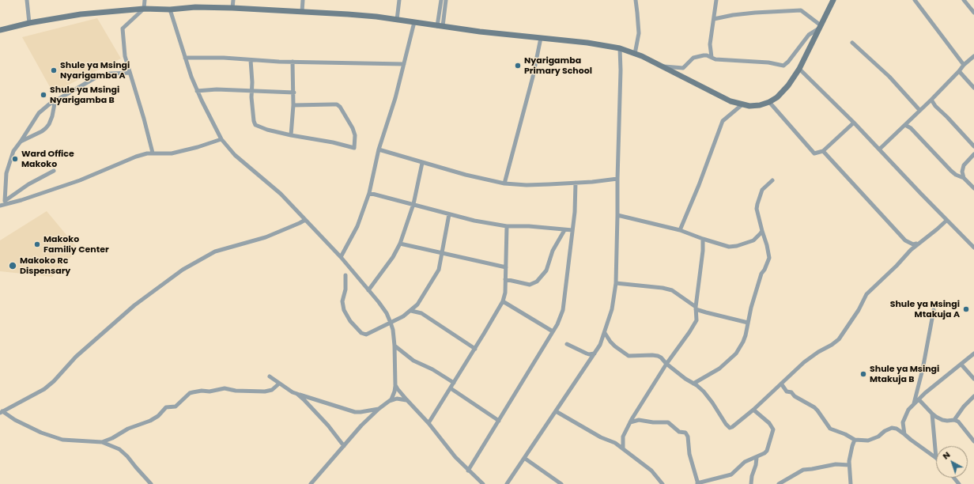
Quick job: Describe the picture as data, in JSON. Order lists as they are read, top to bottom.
{
  "places": [
    "Nyarigamba Primary School",
    "Shule ya Msingi Nyarigamba A",
    "Shule ya Msingi Nyarigamba B",
    "Ward Office Makoko",
    "Makoko Familiy Center",
    "Makoko Rc Dispensary",
    "Shule ya Msingi Mtakuja A",
    "Shule ya Msingi Mtakuja B"
  ],
  "north": "top left"
}
